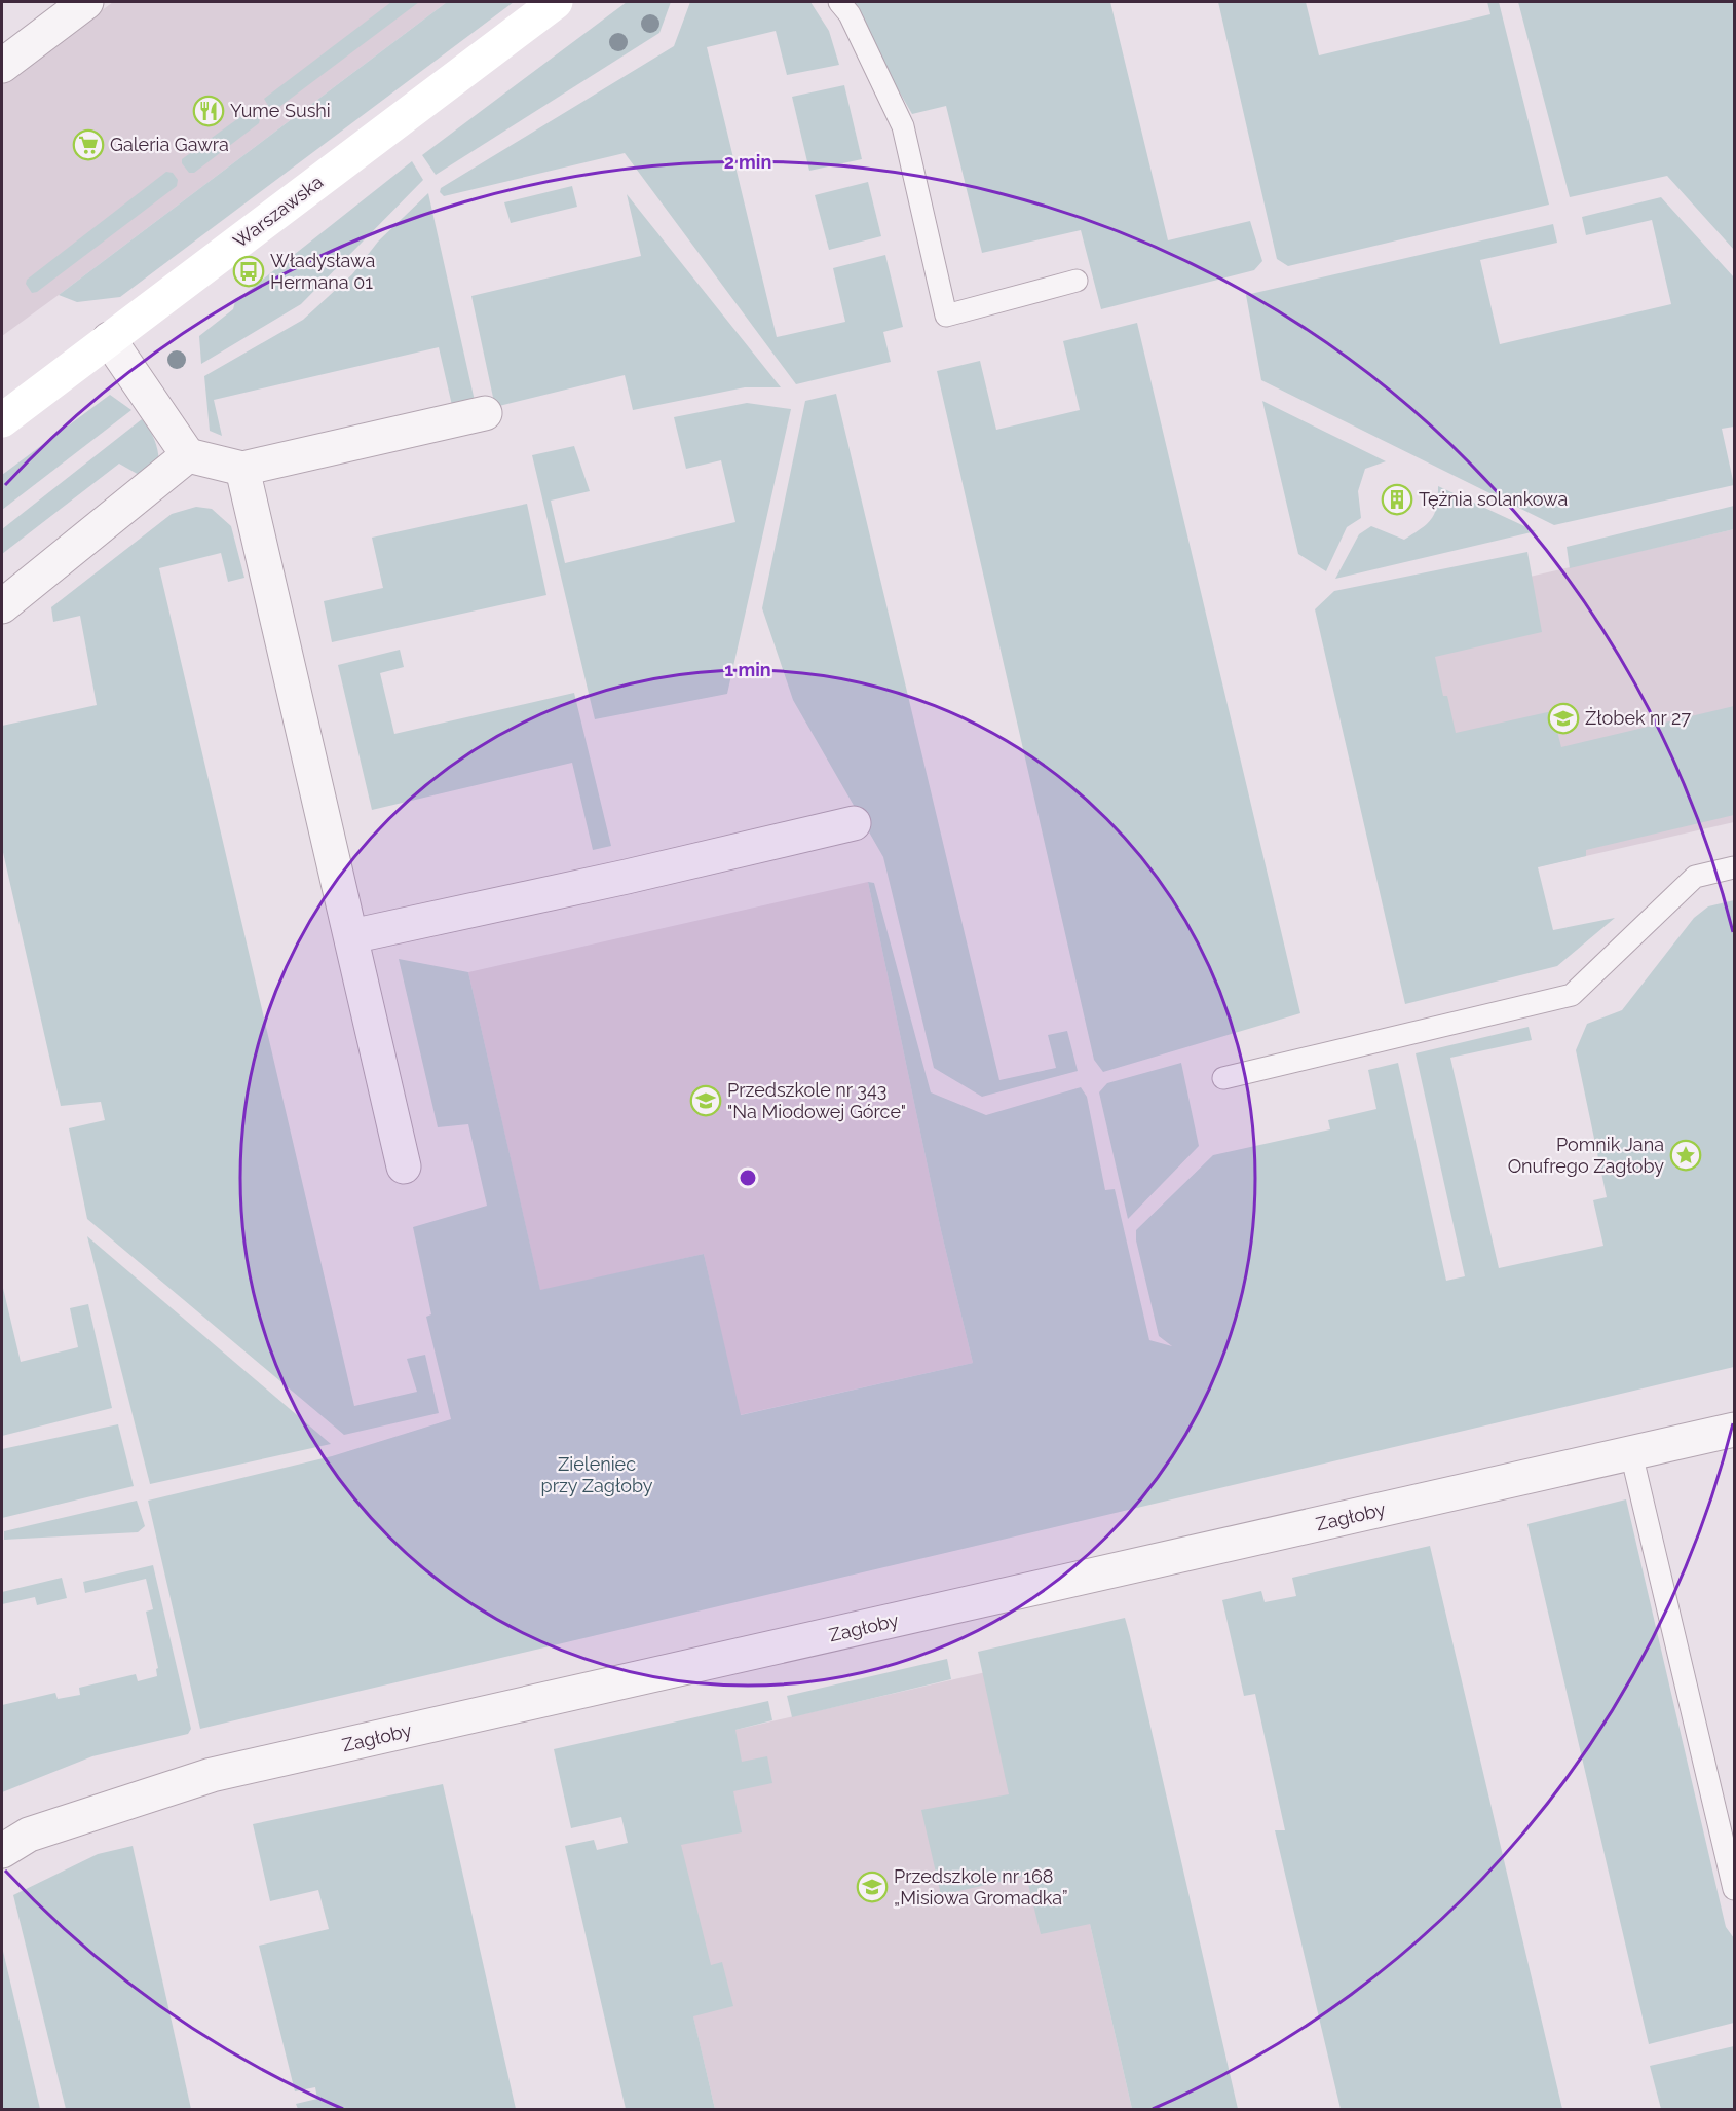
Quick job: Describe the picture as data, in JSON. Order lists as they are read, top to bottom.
{
  "streets": {
    "street": ["Warszawska", "Zagłoby"]
  },
  "parks": ["Zieleniec przy Zagłoby"],
  "places": {
    "restaurant": ["Yume Sushi"],
    "supermarket": ["Galeria Gawra"],
    "bus stop": ["Władysława Hermana 01"],
    "building": ["Tężnia solankowa"],
    "school or university": ["Żłobek nr 27", "Przedszkole nr 343 \"Na Miodowej Górce\"", "Przedszkole nr 168 „Misiowa Gromadka”"],
    "place": ["Pomnik Jana Onufrego Zagłoby"]
  },
  "rings": ["2 min", "1 min"]
}
